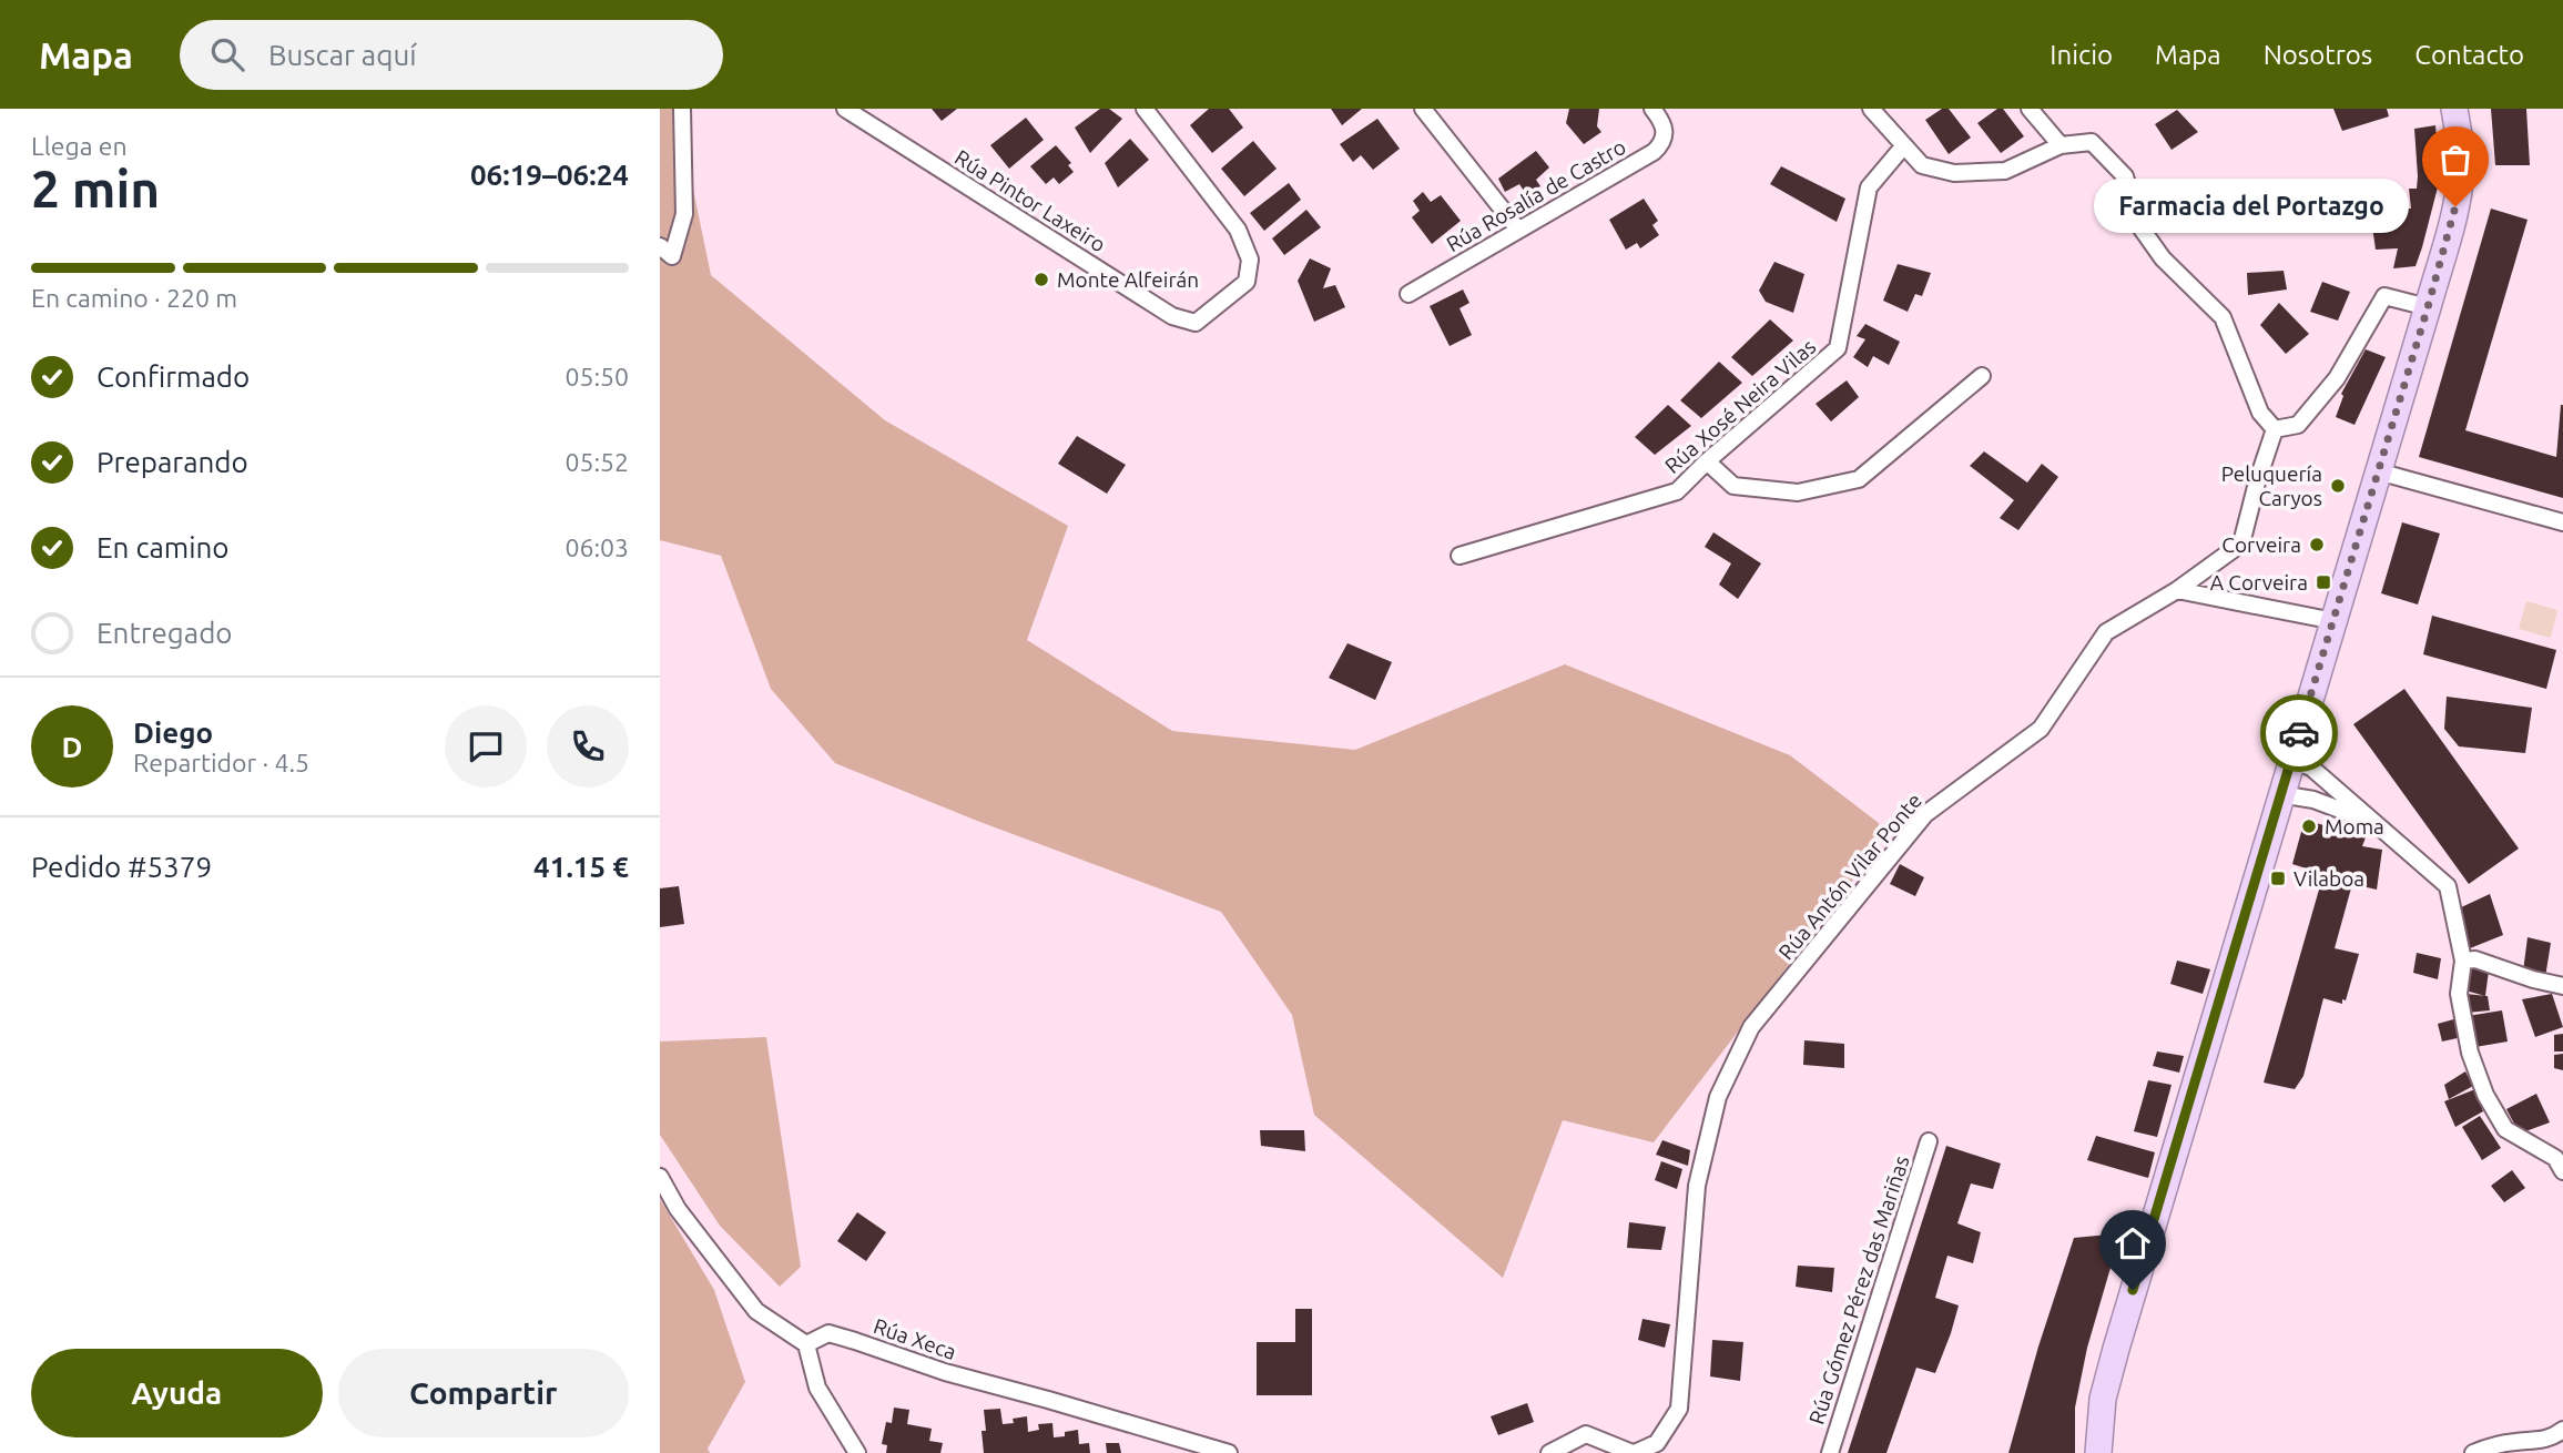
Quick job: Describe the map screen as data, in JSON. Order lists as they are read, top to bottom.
{
  "streets": {
    "street": [
      "Rúa Rosalía de Castro",
      "Rúa Pintor Laxeiro",
      "Rúa Xosé Neira Vilas",
      "Rúa Antón Vilar Ponte",
      "Rúa Gómez Pérez das Mariñas",
      "Rúa Xeca"
    ]
  },
  "places": {
    "other": [
      "Farmacia del Portazgo",
      "Monte Alfeirán",
      "Peluquería Caryos",
      "Corveira",
      "Moma"
    ],
    "transit": ["A Corveira", "Vilaboa"]
  },
  "page": {
    "header": "Mapa",
    "search": "Buscar aquí",
    "nav": [
      "Inicio",
      "Mapa",
      "Nosotros",
      "Contacto"
    ],
    "heading": ["2 min", "Llega en", "06:19–06:24"],
    "panel": [
      "Diego",
      "Repartidor · 4.5",
      "Pedido #5379",
      "41.15 €"
    ],
    "bubble": "Farmacia del Portazgo",
    "bar": "En camino · 220 m",
    "list": [
      ["Confirmado", "05:50"],
      ["Preparando", "05:52"],
      ["En camino", "06:03"],
      "Entregado"
    ],
    "round": "D",
    "buttons": ["Ayuda", "Compartir"]
  }
}
